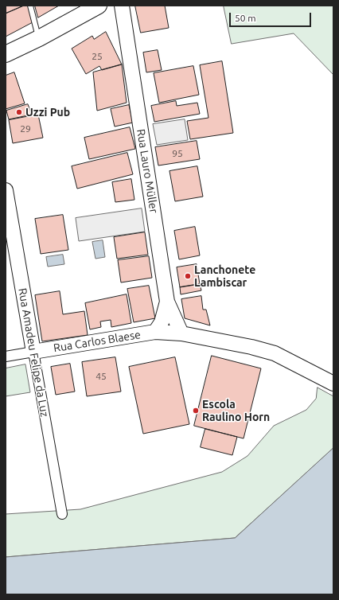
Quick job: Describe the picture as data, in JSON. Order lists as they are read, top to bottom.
{
  "streets": {
    "main road": ["Rua Lauro Müller", "Rua Carlos Blaese", "Rua Amadeu Felipe da Luz"]
  },
  "crossings": [
    ["Rua Lauro Müller", "Rua Carlos Blaese"],
    ["Rua Carlos Blaese", "Rua Amadeu Felipe da Luz"]
  ],
  "places": ["Uzzi Pub", "Lanchonete Lambiscar", "Escola Raulino Horn"],
  "house_numbers": [
    "25",
    "29",
    "95",
    "45"
  ],
  "scale_bar": "50 m"
}
